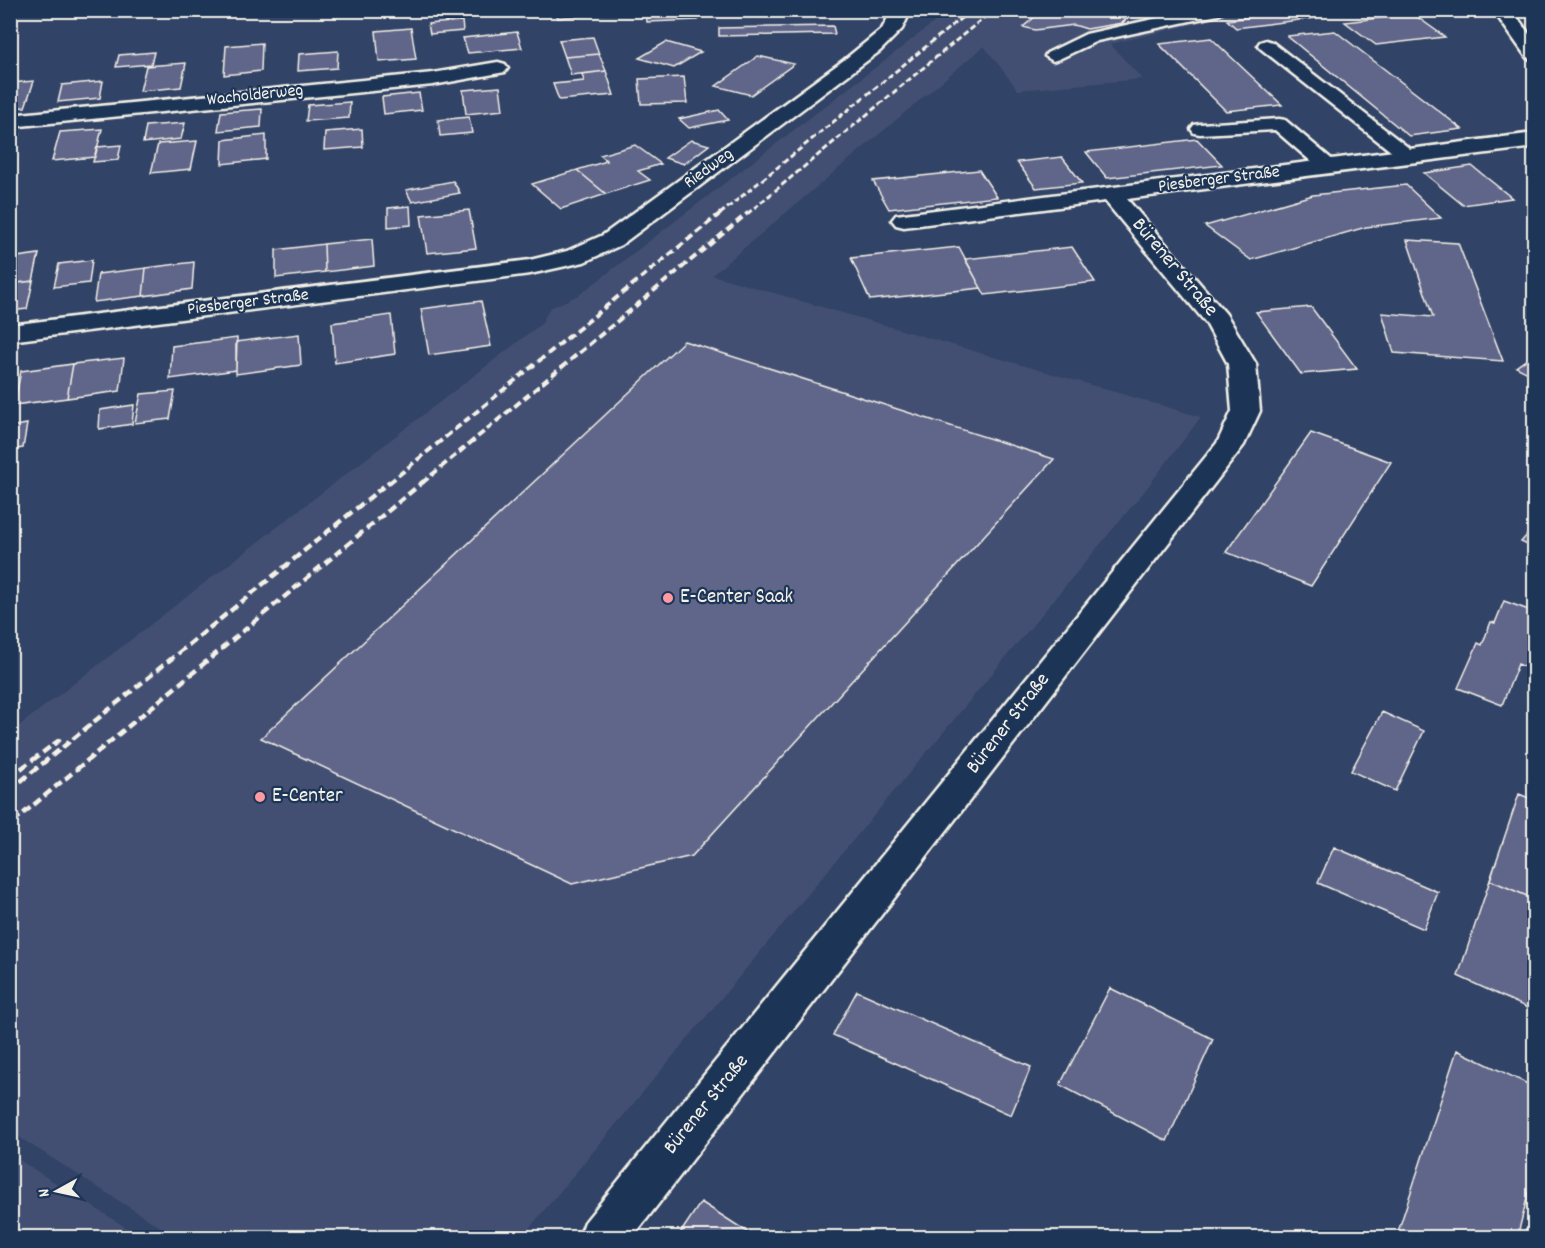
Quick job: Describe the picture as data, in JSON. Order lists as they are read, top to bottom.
{
  "streets": {
    "street": [
      "Wacholderweg",
      "Riedweg",
      "Piesberger Straße",
      "Bürener Straße"
    ]
  },
  "crossings": [
    ["Riedweg", "Piesberger Straße"],
    ["Piesberger Straße", "Bürener Straße"]
  ],
  "places": ["E-Center Saak", "E-Center"],
  "north": "left"
}
